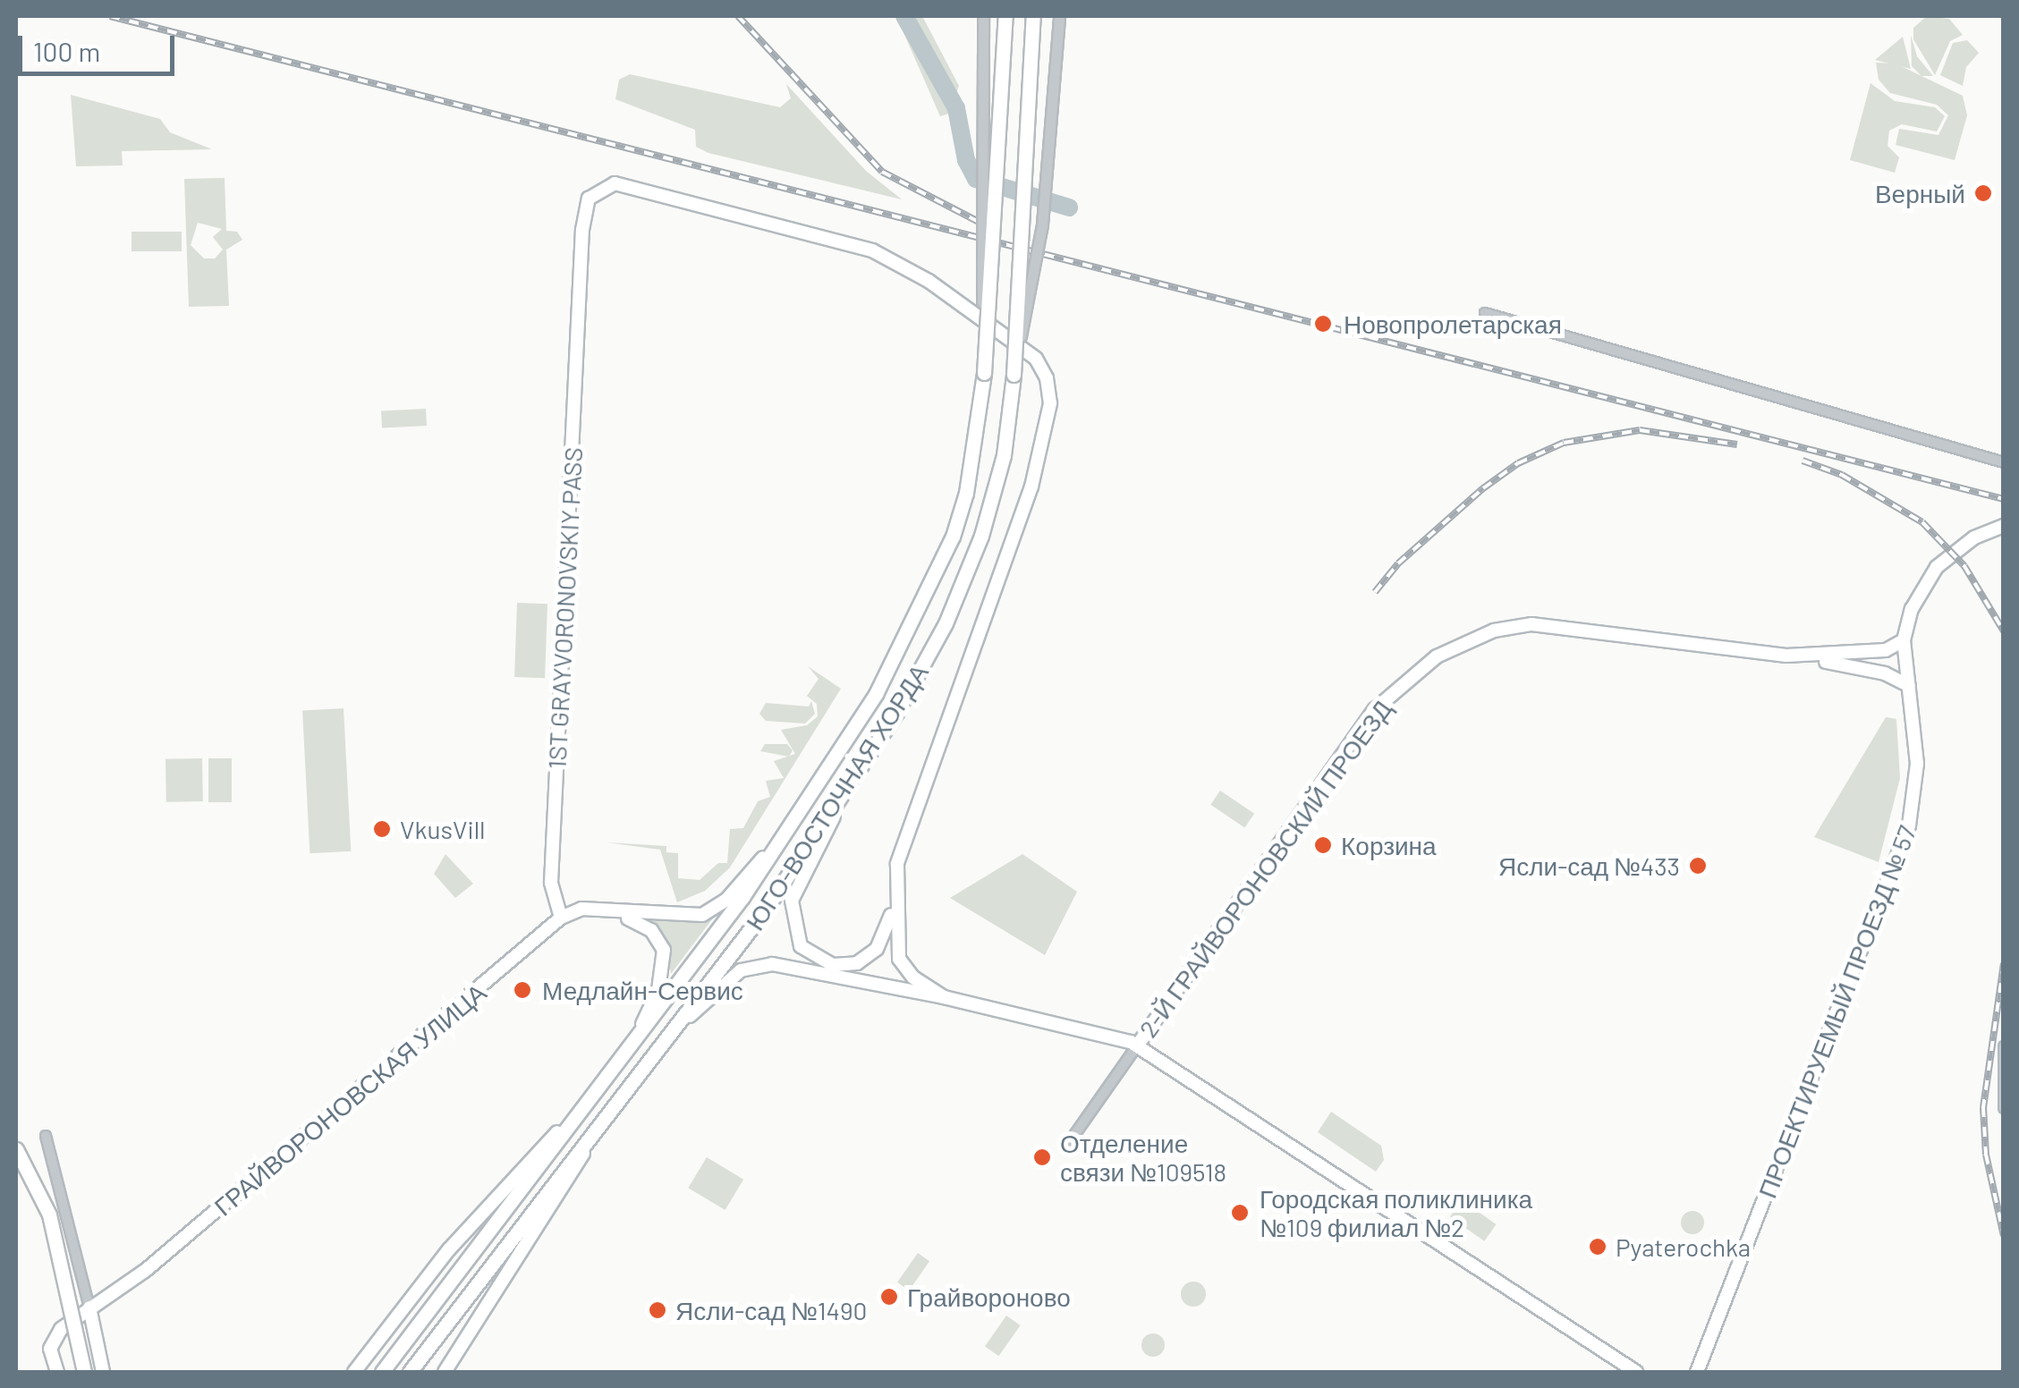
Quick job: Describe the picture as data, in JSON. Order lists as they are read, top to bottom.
{
  "streets": {
    "main road": [
      "1ST GRAYVORONOVSKIY PASS",
      "ЮГО-ВОСТОЧНАЯ ХОРДА",
      "2-Й ГРАЙВОРОНОВСКИЙ ПРОЕЗД",
      "ПРОЕКТИРУЕМЫЙ ПРОЕЗД № 57",
      "ГРАЙВОРОНОВСКАЯ УЛИЦА"
    ]
  },
  "crossings": [
    ["1ST GRAYVORONOVSKIY PASS", "ГРАЙВОРОНОВСКАЯ УЛИЦА"],
    ["2-Й ГРАЙВОРОНОВСКИЙ ПРОЕЗД", "ПРОЕКТИРУЕМЫЙ ПРОЕЗД № 57"]
  ],
  "places": [
    "Верный",
    "Новопролетарская",
    "VkusVill",
    "Корзина",
    "Ясли-сад №433",
    "Медлайн-Сервис",
    "Отделение связи №109518",
    "Городская поликлиника №109 филиал №2",
    "Pyaterochka",
    "Грайвороново",
    "Ясли-сад №1490"
  ],
  "scale_bar": "100 m"
}
